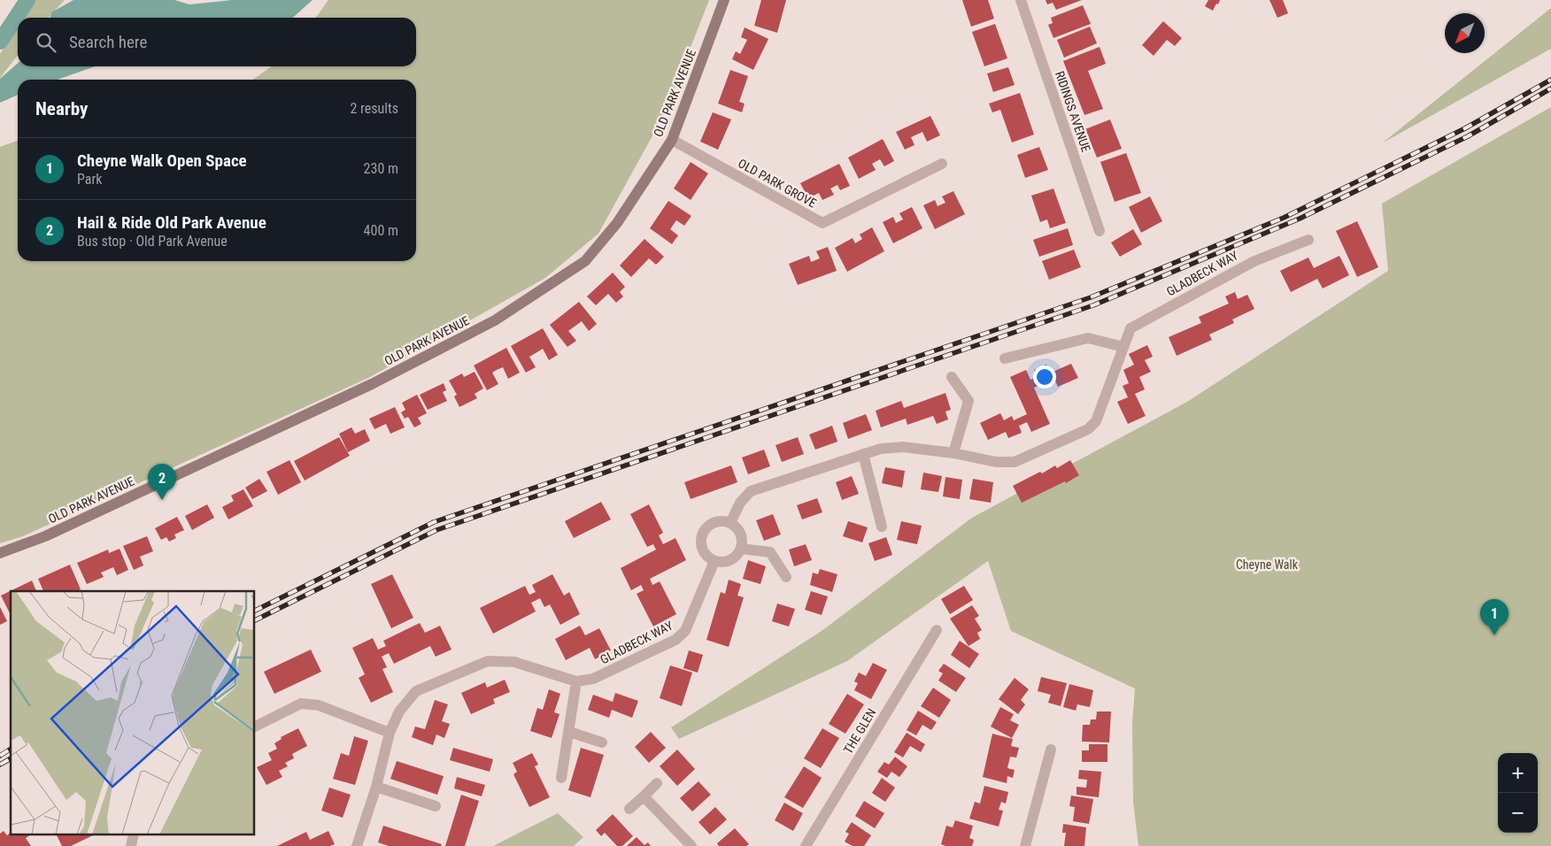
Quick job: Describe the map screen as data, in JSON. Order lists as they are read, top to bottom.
{
  "streets": {
    "street": [
      "OLD PARK AVENUE",
      "RIDINGS AVENUE",
      "OLD PARK GROVE",
      "GLADBECK WAY",
      "THE GLEN"
    ]
  },
  "crossings": [
    ["OLD PARK AVENUE", "OLD PARK GROVE"]
  ],
  "parks": ["Cheyne Walk"],
  "north": "bottom left",
  "page": {
    "search": "Search here",
    "heading": ["Nearby", "2 results"],
    "list": [
      {
        "mark": "1",
        "name": "Cheyne Walk Open Space",
        "note": "Park",
        "value": "230 m"
      },
      {
        "mark": "2",
        "name": "Hail & Ride Old Park Avenue",
        "note": "Bus stop · Old Park Avenue",
        "value": "400 m"
      }
    ],
    "pins": ["2", "1"],
    "map_buttons": ["+", "−"]
  }
}
